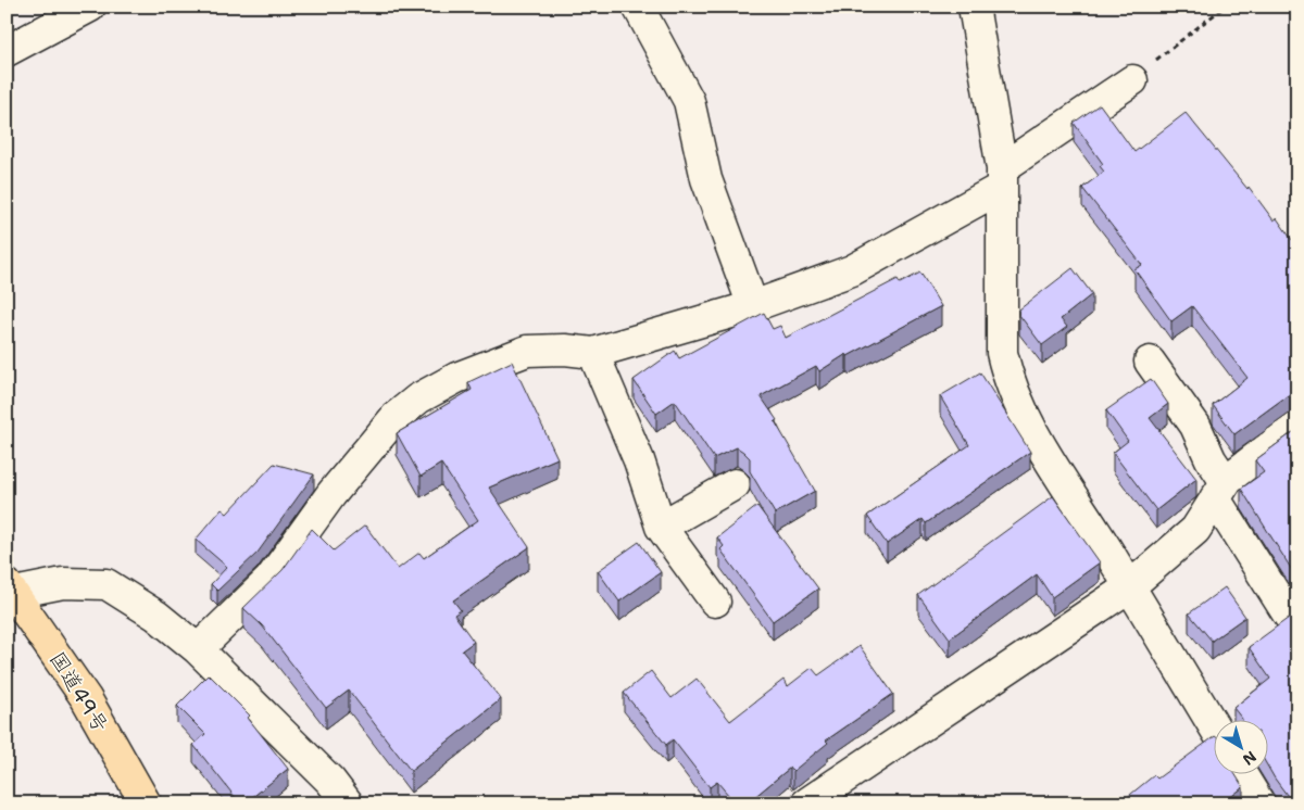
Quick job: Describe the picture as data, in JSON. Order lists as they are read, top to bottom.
{
  "streets": {
    "highway": ["国道49号"]
  },
  "north": "bottom right"
}
